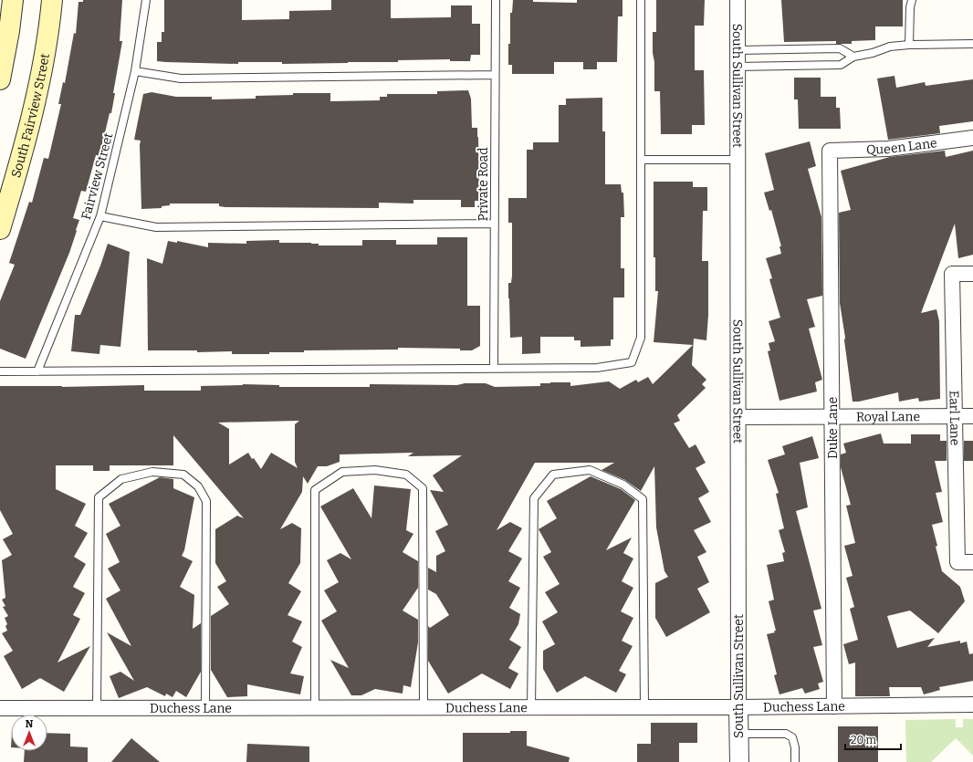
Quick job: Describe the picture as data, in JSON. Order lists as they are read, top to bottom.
{
  "streets": {
    "main road": ["South Fairview Street"],
    "street": [
      "South Sullivan Street",
      "Queen Lane",
      "Royal Lane",
      "Earl Lane",
      "Duke Lane",
      "Duchess Lane"
    ],
    "lane": ["Fairview Street", "Private Road"]
  },
  "crossings": [
    ["South Sullivan Street", "Royal Lane"],
    ["South Sullivan Street", "Duchess Lane"],
    ["Queen Lane", "Duke Lane"],
    ["Royal Lane", "Earl Lane"],
    ["Royal Lane", "Duke Lane"],
    ["Duke Lane", "Duchess Lane"]
  ],
  "scale_bar": "20 m",
  "north": "top"
}
